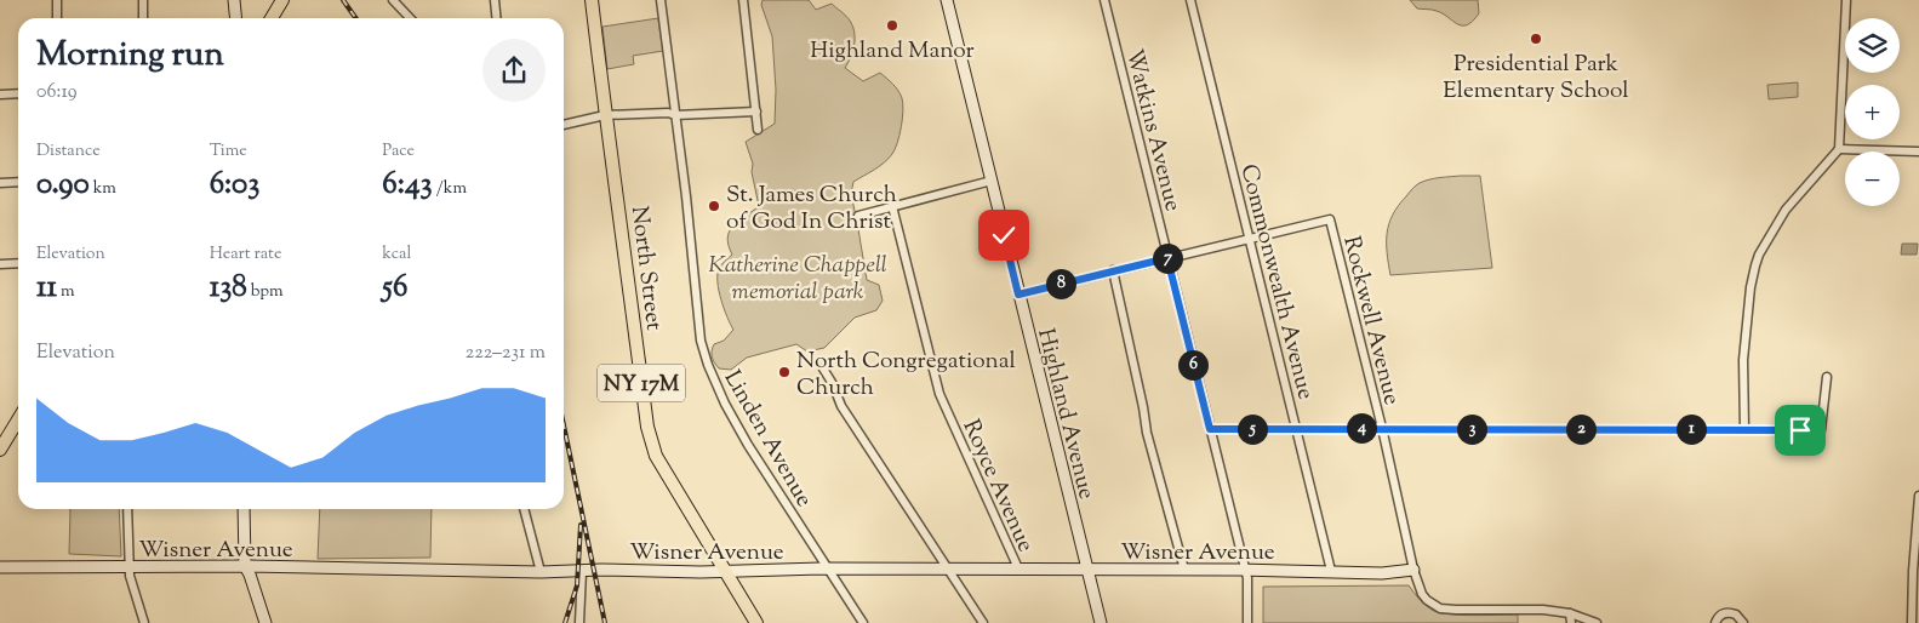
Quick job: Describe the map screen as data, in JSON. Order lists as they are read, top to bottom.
{
  "streets": {
    "main road": ["North Street", "NY 17M"],
    "street": [
      "Watkins Avenue",
      "Commonwealth Avenue",
      "Rockwell Avenue",
      "Highland Avenue",
      "Linden Avenue",
      "Royce Avenue",
      "Wisner Avenue"
    ]
  },
  "crossings": [
    ["Watkins Avenue", "Wisner Avenue"],
    ["North Street", "Wisner Avenue"],
    ["Commonwealth Avenue", "Rockwell Avenue"],
    ["Commonwealth Avenue", "Wisner Avenue"],
    ["Rockwell Avenue", "Wisner Avenue"],
    ["Highland Avenue", "Wisner Avenue"],
    ["Linden Avenue", "Wisner Avenue"],
    ["Royce Avenue", "Wisner Avenue"]
  ],
  "parks": ["Katherine Chappell memorial park"],
  "places": [
    "Highland Manor",
    "Presidential Park Elementary School",
    "St. James Church of God In Christ",
    "North Congregational Church"
  ],
  "page": {
    "map_buttons": ["+", "−"],
    "heading": ["Morning run", "06:19"],
    "stats": [
      ["Distance", "0.90 km"],
      ["Time", "6:03"],
      ["Pace", "6:43 /km"],
      ["Elevation", "11 m"],
      ["Heart rate", "138 bpm"],
      ["kcal", "56"]
    ],
    "pins": [
      "7",
      "8",
      "6",
      "4",
      "1",
      "2",
      "3",
      "5"
    ],
    "chart": ["Elevation", "222–231 m"]
  }
}
